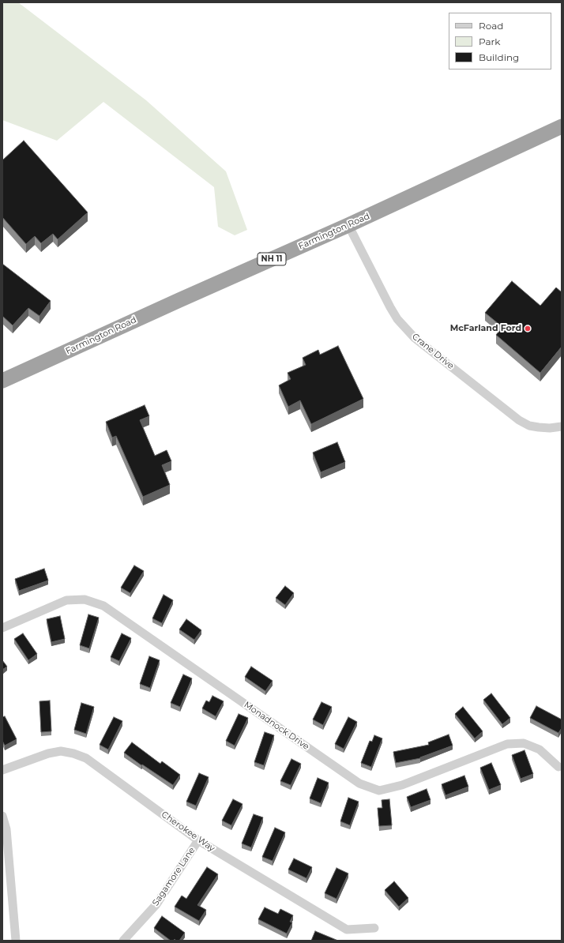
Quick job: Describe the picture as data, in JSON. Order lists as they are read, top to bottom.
{
  "streets": {
    "highway": ["Farmington Road", "NH 11"],
    "street": [
      "Crane Drive",
      "Monadnock Drive",
      "Cherokee Way",
      "Sagamore Lane"
    ]
  },
  "crossings": [
    ["Farmington Road", "Crane Drive"],
    ["Cherokee Way", "Sagamore Lane"]
  ],
  "places": ["McFarland Ford"],
  "legend": ["Road", "Park", "Building"]
}
